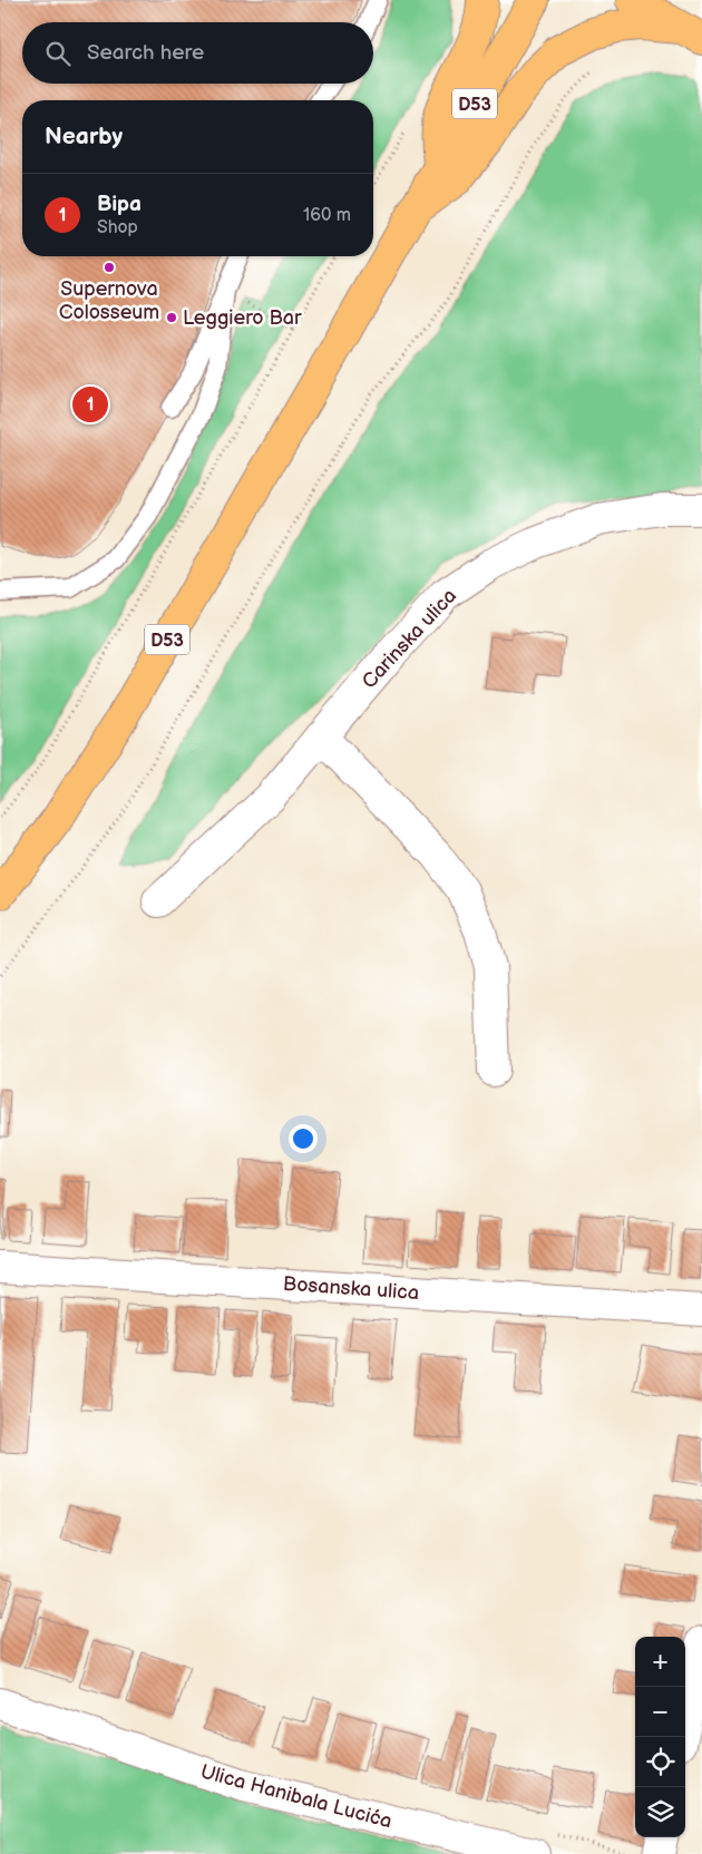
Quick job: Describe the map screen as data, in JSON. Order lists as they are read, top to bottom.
{
  "streets": {
    "main road": ["D53"],
    "street": ["Carinska ulica", "Bosanska ulica", "Ulica Hanibala Lucića"]
  },
  "places": ["Supernova Colosseum", "Leggiero Bar"],
  "page": {
    "search": "Search here",
    "heading": "Nearby",
    "list": [
      {
        "mark": "1",
        "name": "Bipa",
        "note": "Shop",
        "value": "160 m"
      }
    ],
    "pins": "1",
    "map_buttons": ["+", "−"]
  }
}
